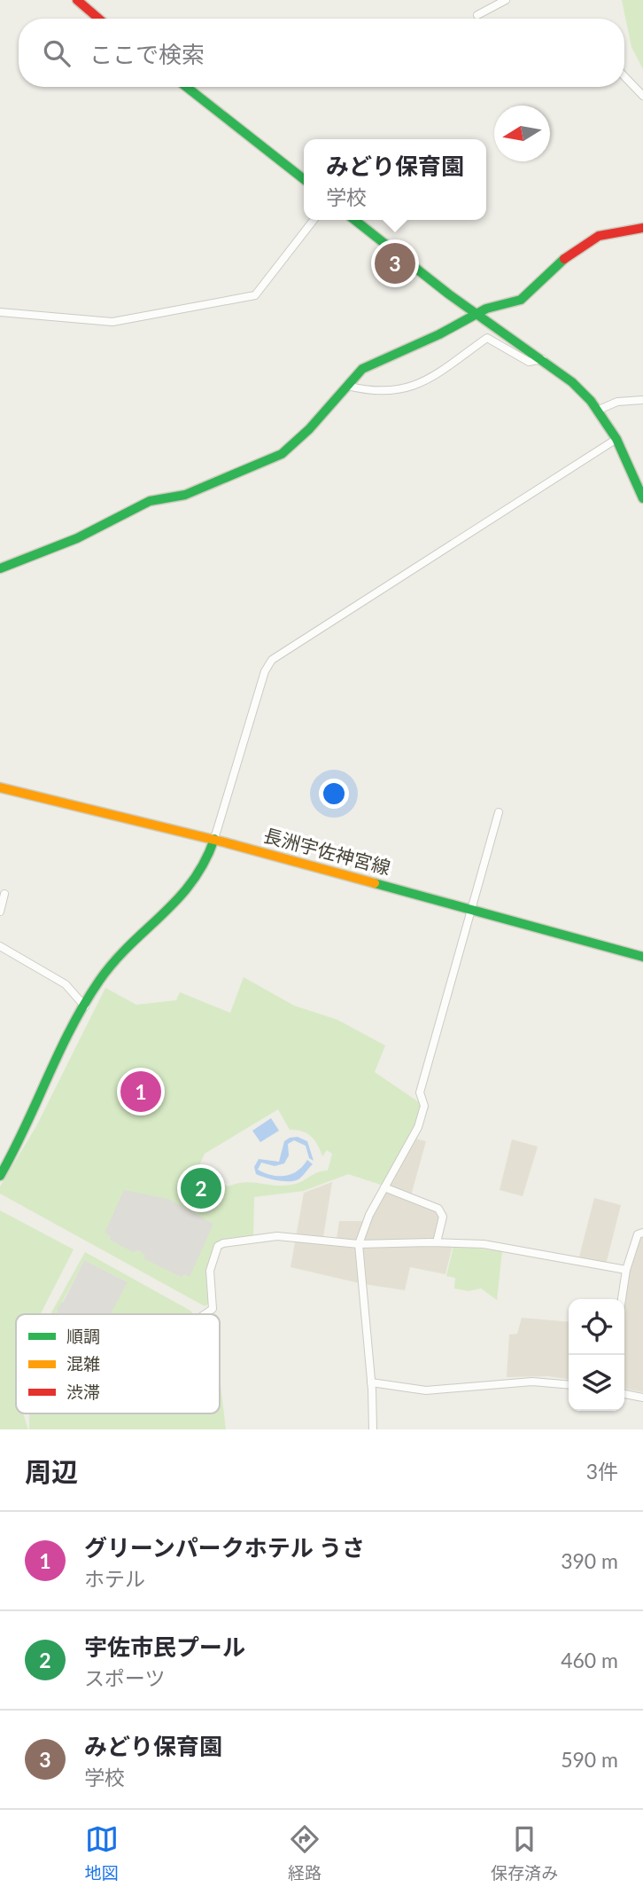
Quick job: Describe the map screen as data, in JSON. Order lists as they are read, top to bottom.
{
  "streets": {
    "street": ["長洲宇佐神宮線"]
  },
  "legend": ["順調", "混雑", "渋滞"],
  "north": "left",
  "page": {
    "search": "ここで検索",
    "popup": ["みどり保育園", "学校"],
    "pins": ["3", "1", "2"],
    "heading": ["周辺", "3件"],
    "list": [
      {
        "mark": "1",
        "name": "グリーンパークホテル うさ",
        "note": "ホテル",
        "value": "390 m"
      },
      {
        "mark": "2",
        "name": "宇佐市民プール",
        "note": "スポーツ",
        "value": "460 m"
      },
      {
        "mark": "3",
        "name": "みどり保育園",
        "note": "学校",
        "value": "590 m"
      }
    ],
    "nav": ["地図", "経路", "保存済み"]
  }
}
